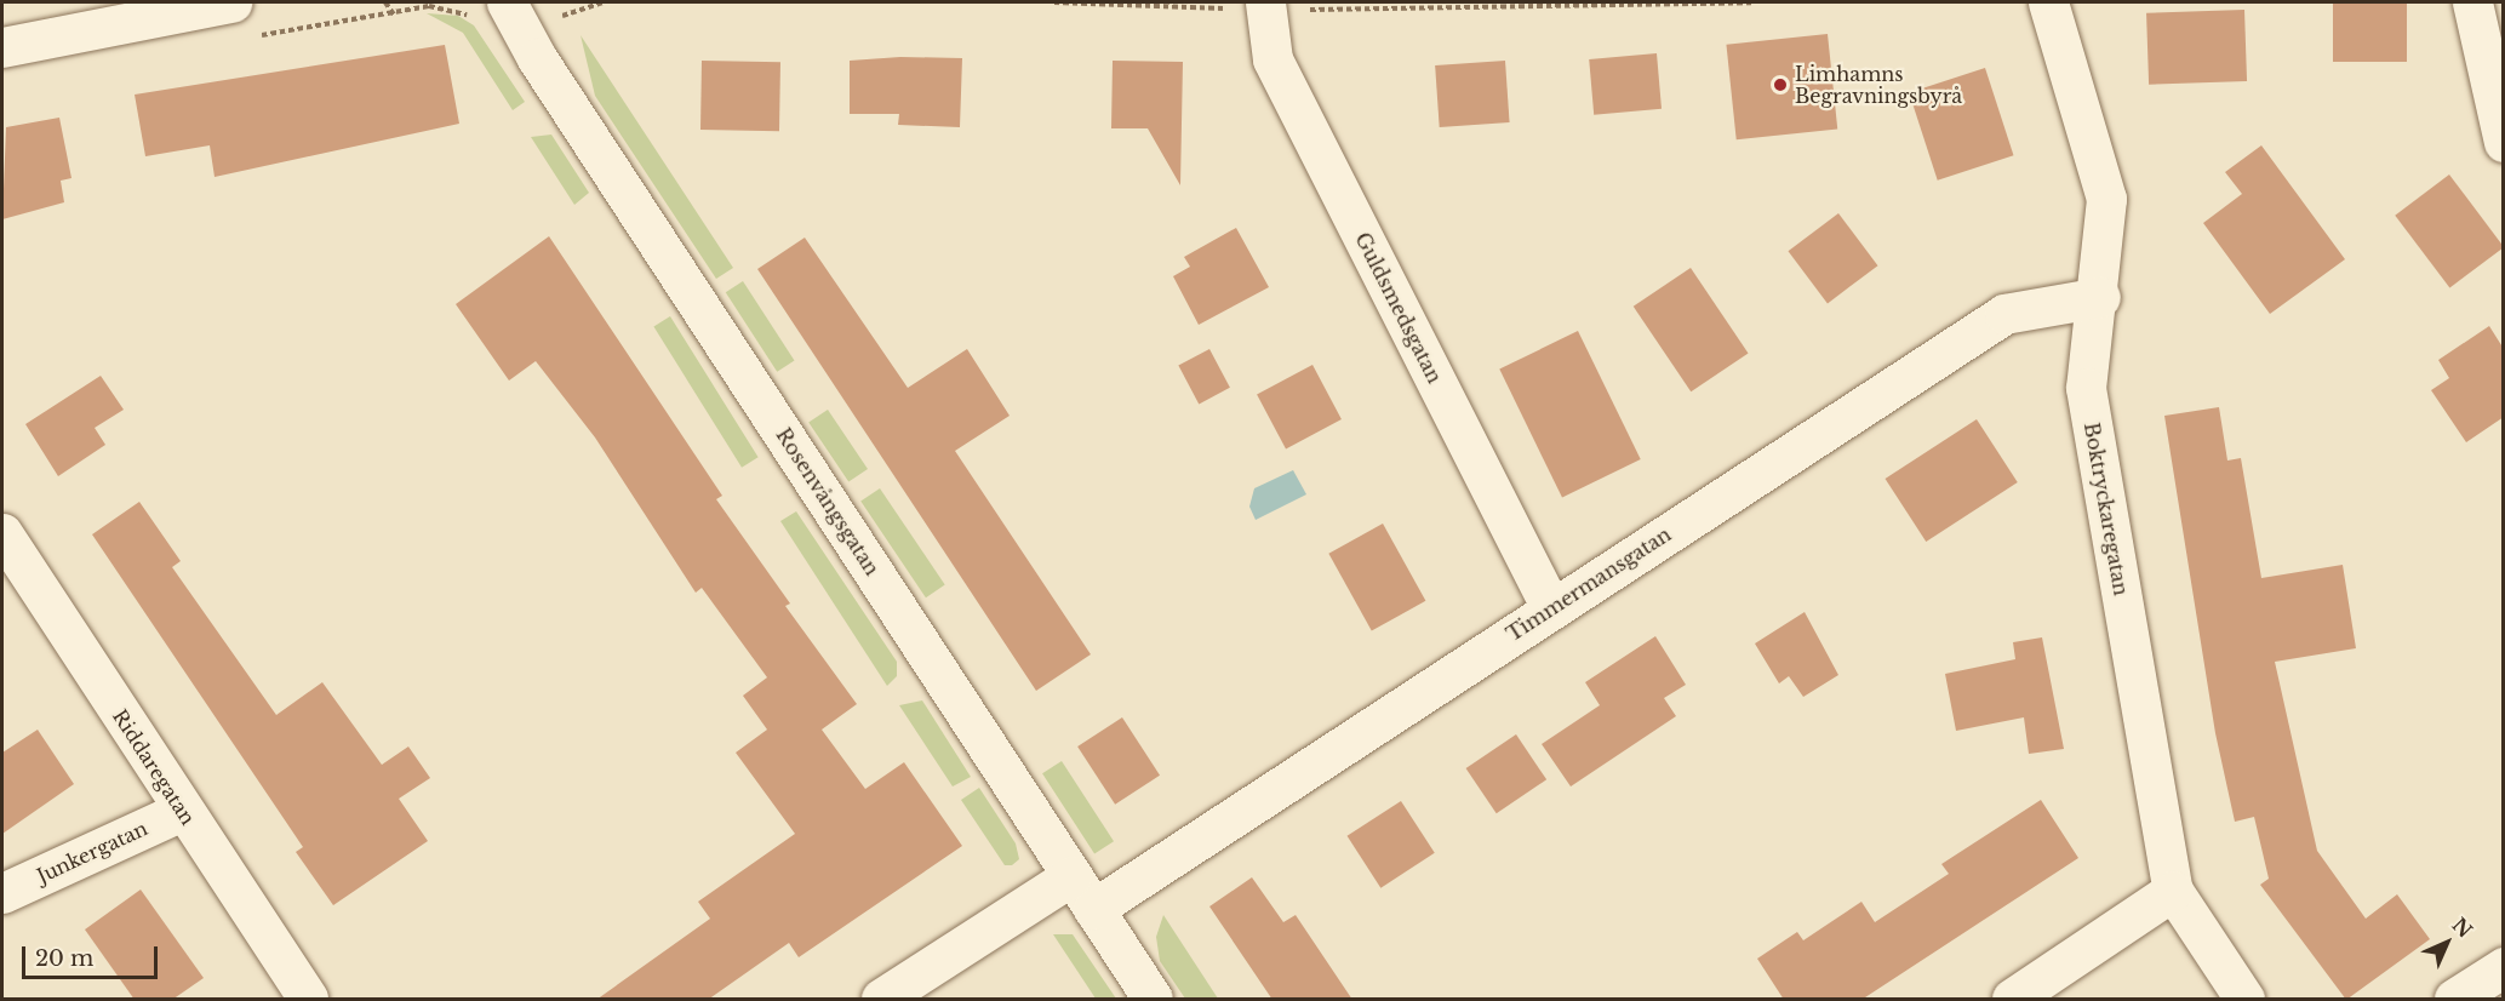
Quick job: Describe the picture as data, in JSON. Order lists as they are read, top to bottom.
{
  "streets": {
    "street": [
      "Guldsmedsgatan",
      "Rosenvångsgatan",
      "Boktryckaregatan",
      "Timmermansgatan",
      "Riddaregatan",
      "Junkergatan"
    ]
  },
  "crossings": [
    ["Guldsmedsgatan", "Timmermansgatan"],
    ["Rosenvångsgatan", "Timmermansgatan"],
    ["Boktryckaregatan", "Timmermansgatan"],
    ["Riddaregatan", "Junkergatan"]
  ],
  "places": ["Limhamns Begravningsbyrå"],
  "scale_bar": "20 m",
  "north": "top right"
}
